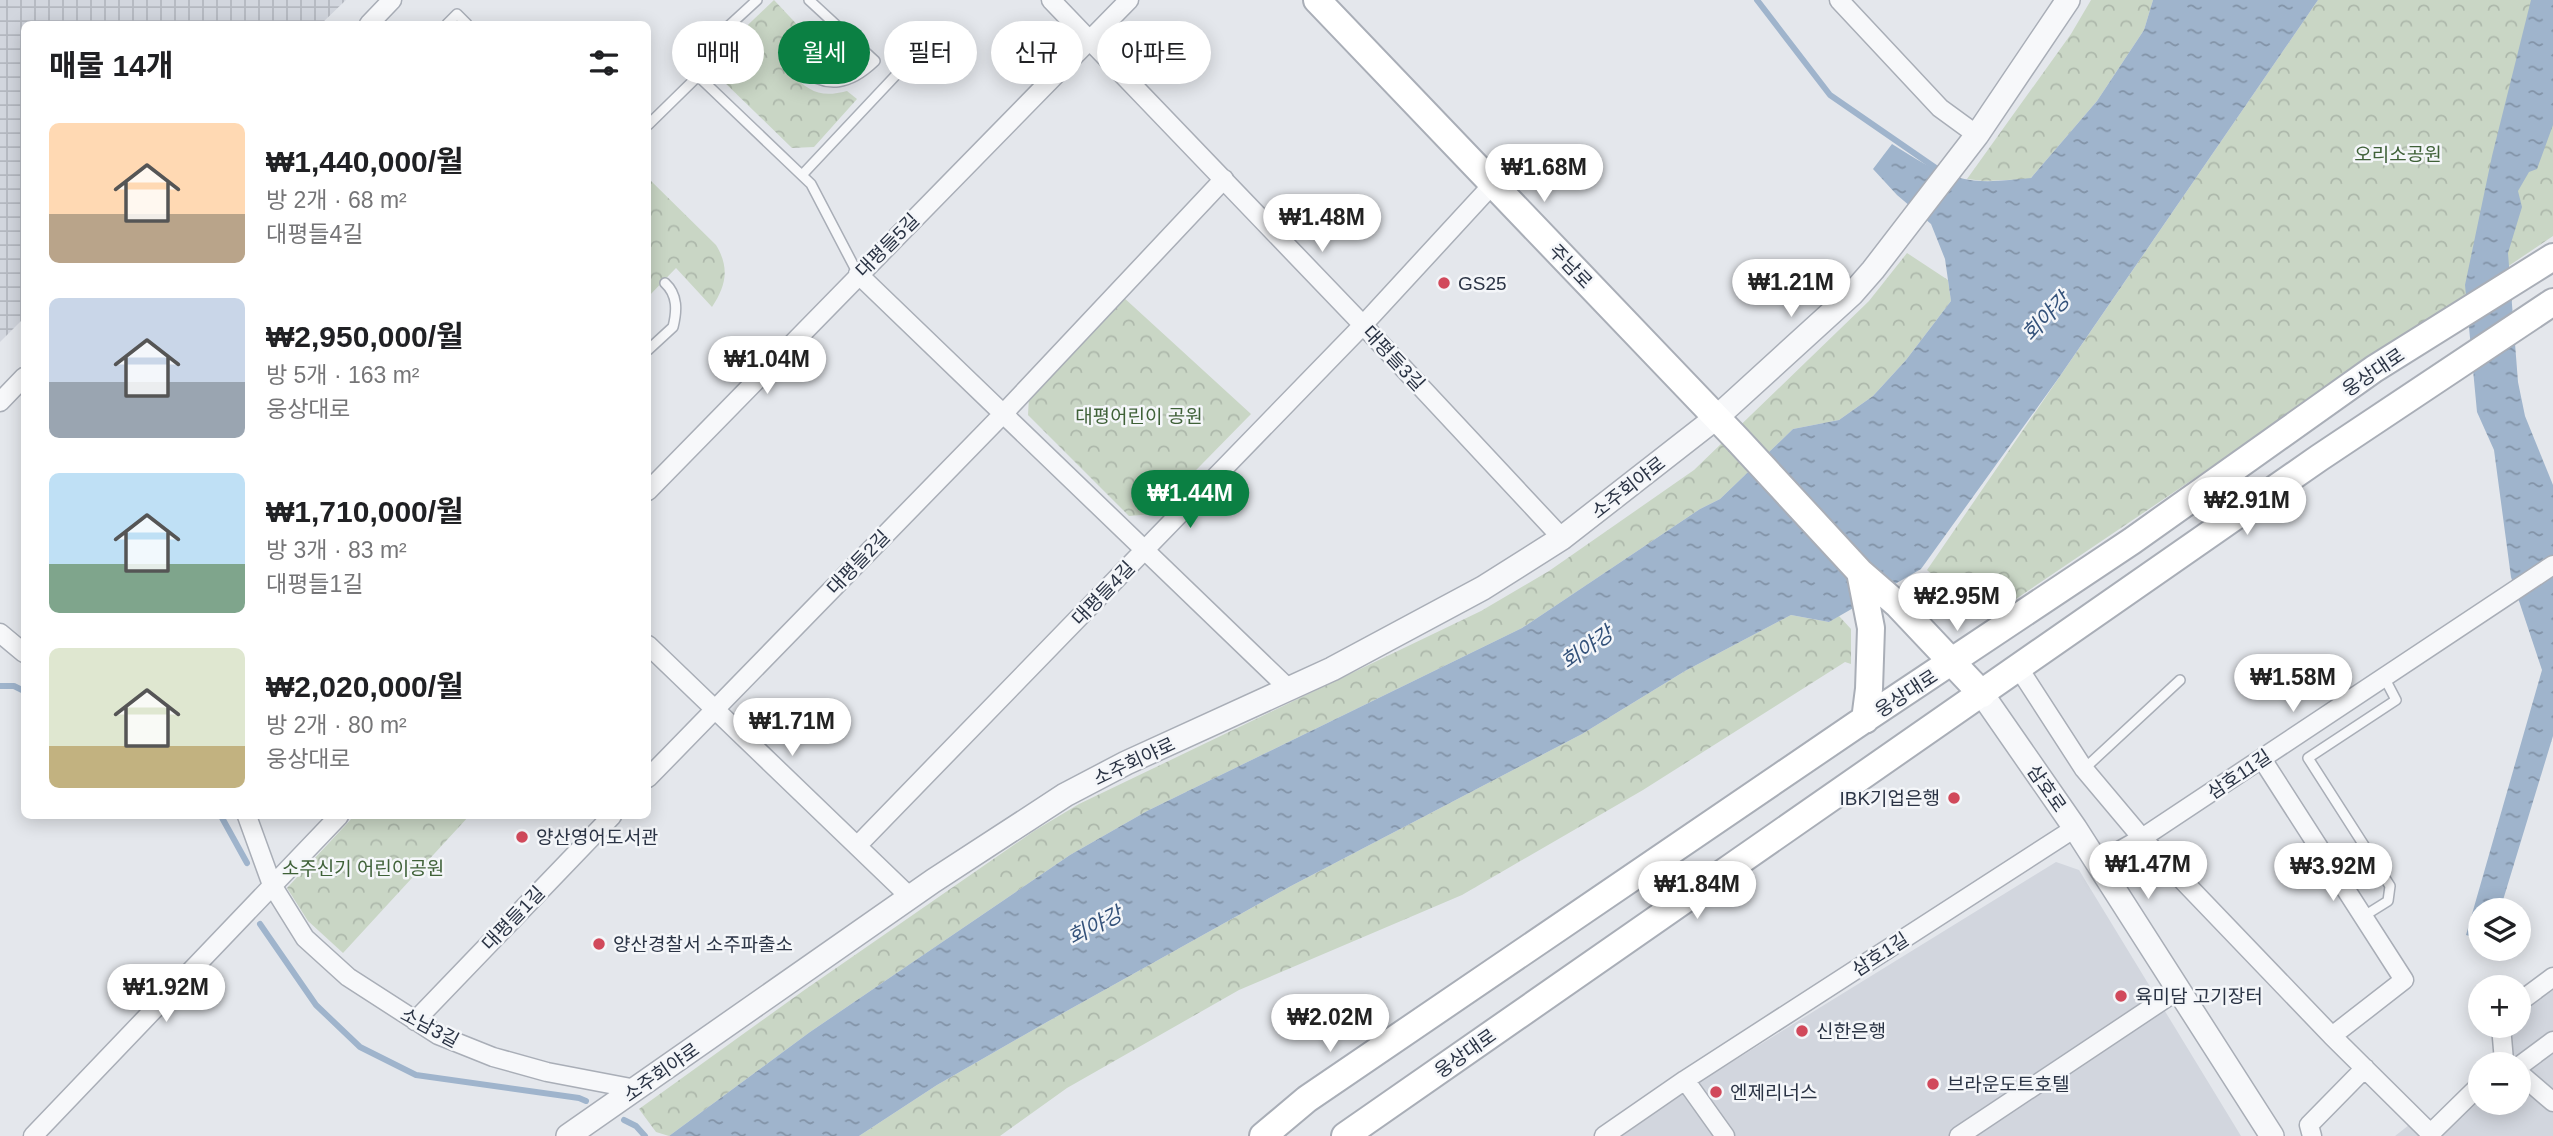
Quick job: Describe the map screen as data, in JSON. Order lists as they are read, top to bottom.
{
  "streets": {
    "main road": ["주남로", "웅상대로"],
    "street": [
      "대평들5길",
      "대평들3길",
      "소주회야로",
      "대평들2길",
      "대평들4길",
      "삼호11길",
      "삼호로",
      "대평들1길",
      "삼호1길",
      "소남3길"
    ]
  },
  "crossings": [
    ["대평들5길", "대평들3길"],
    ["주남로", "웅상대로"],
    ["주남로", "소주회야로"],
    ["주남로", "대평들4길"],
    ["주남로", "삼호로"],
    ["대평들3길", "소주회야로"],
    ["대평들3길", "대평들4길"],
    ["웅상대로", "삼호로"],
    ["소주회야로", "소남3길"],
    ["삼호11길", "삼호로"],
    ["삼호로", "삼호1길"],
    ["대평들1길", "소남3길"]
  ],
  "water": ["회야강"],
  "parks": ["오리소공원", "대평어린이 공원", "소주신기 어린이공원"],
  "places": [
    "GS25",
    "IBK기업은행",
    "양산영어도서관",
    "양산경찰서 소주파출소",
    "육미담 고기장터",
    "신한은행",
    "브라운도트호텔",
    "엔제리너스"
  ],
  "page": {
    "chip": [
      "매매",
      "월세",
      "필터",
      "신규",
      "아파트"
    ],
    "heading": "매물 14개",
    "list": [
      {
        "name": "₩1,440,000/월",
        "note": "방 2개 · 68 m² · 대평들4길"
      },
      {
        "name": "₩2,950,000/월",
        "note": "방 5개 · 163 m² · 웅상대로"
      },
      {
        "name": "₩1,710,000/월",
        "note": "방 3개 · 83 m² · 대평들1길"
      },
      {
        "name": "₩2,020,000/월",
        "note": "방 2개 · 80 m² · 웅상대로"
      }
    ],
    "price": [
      "₩1.68M",
      "₩1.48M",
      "₩1.21M",
      "₩1.04M",
      "₩1.44M",
      "₩2.91M",
      "₩2.95M",
      "₩1.58M",
      "₩1.71M",
      "₩1.47M",
      "₩3.92M",
      "₩1.84M",
      "₩1.92M",
      "₩2.02M"
    ],
    "map_buttons": ["+", "−"]
  }
}
